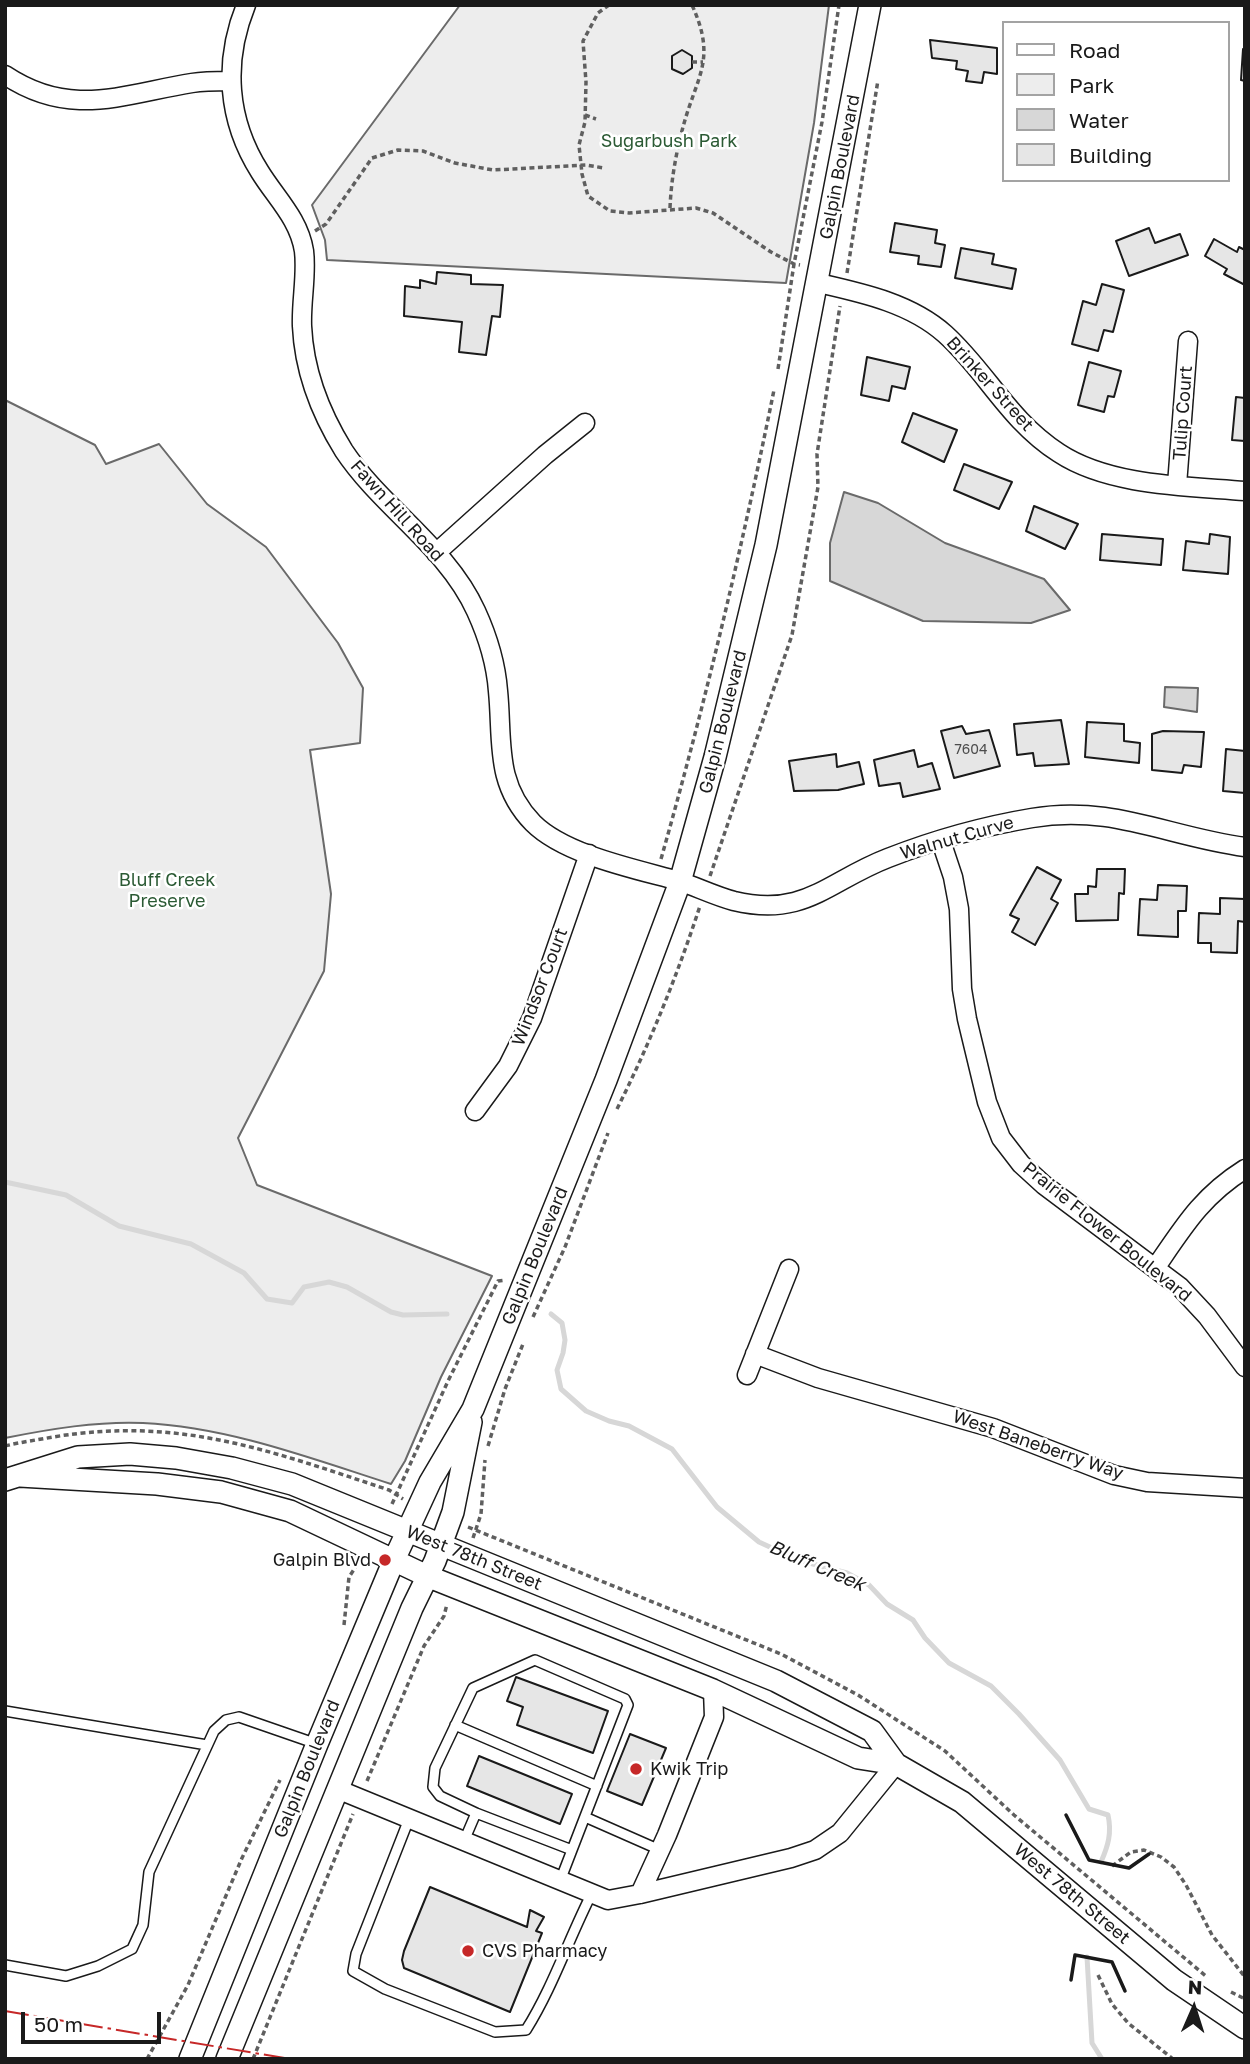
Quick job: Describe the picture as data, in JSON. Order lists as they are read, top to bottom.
{
  "streets": {
    "street": [
      "Galpin Boulevard",
      "Brinker Street",
      "Tulip Court",
      "Fawn Hill Road",
      "Walnut Curve",
      "Windsor Court",
      "Prairie Flower Boulevard",
      "West Baneberry Way",
      "West 78th Street"
    ]
  },
  "crossings": [
    ["Galpin Boulevard", "Brinker Street"],
    ["Galpin Boulevard", "Fawn Hill Road"],
    ["Galpin Boulevard", "Walnut Curve"],
    ["Galpin Boulevard", "West 78th Street"],
    ["Brinker Street", "Tulip Court"],
    ["Fawn Hill Road", "Walnut Curve"],
    ["Fawn Hill Road", "Windsor Court"],
    ["Walnut Curve", "Prairie Flower Boulevard"]
  ],
  "water": ["Bluff Creek"],
  "parks": ["Sugarbush Park", "Bluff Creek Preserve"],
  "places": ["Galpin Blvd", "Kwik Trip", "CVS Pharmacy"],
  "house_numbers": ["7604"],
  "legend": [
    "Road",
    "Park",
    "Water",
    "Building"
  ],
  "scale_bar": "50 m",
  "north": "top"
}
